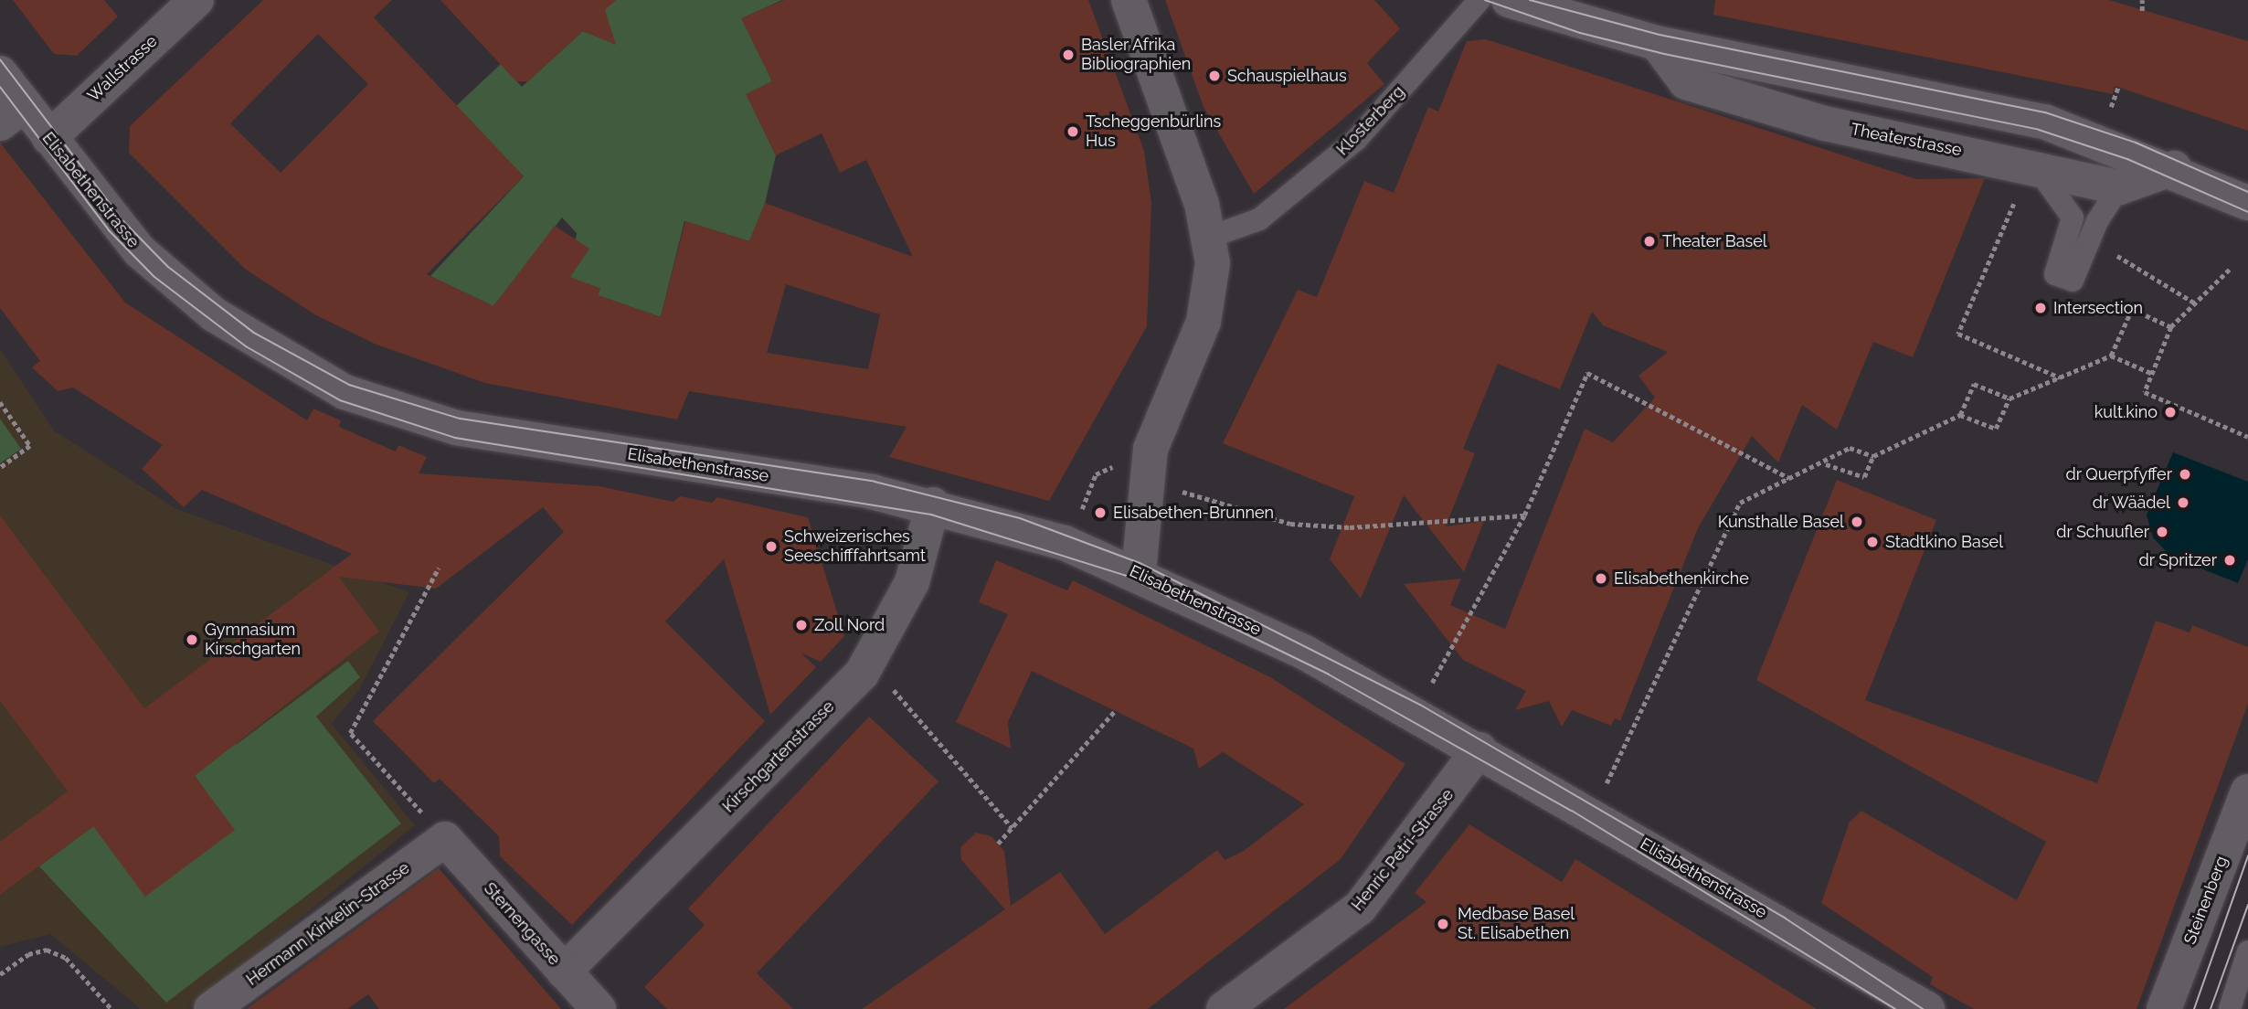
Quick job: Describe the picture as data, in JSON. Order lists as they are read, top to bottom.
{
  "streets": {
    "street": [
      "Wallstrasse",
      "Theaterstrasse",
      "Elisabethenstrasse",
      "Kirschgartenstrasse",
      "Henric Petri-Strasse",
      "Steinenberg",
      "Hermann Kinkelin-Strasse",
      "Sternengasse"
    ],
    "lane": ["Klosterberg"]
  },
  "crossings": [
    ["Wallstrasse", "Elisabethenstrasse"],
    ["Elisabethenstrasse", "Kirschgartenstrasse"],
    ["Elisabethenstrasse", "Henric Petri-Strasse"],
    ["Kirschgartenstrasse", "Sternengasse"],
    ["Hermann Kinkelin-Strasse", "Sternengasse"]
  ],
  "places": [
    "Basler Afrika Bibliographien",
    "Schauspielhaus",
    "Tscheggenbürlins Hus",
    "Theater Basel",
    "Intersection",
    "kult.kino",
    "dr Querpfyffer",
    "dr Wäädel",
    "Elisabethen-Brunnen",
    "Kunsthalle Basel",
    "dr Schuufler",
    "Stadtkino Basel",
    "Schweizerisches Seeschifffahrtsamt",
    "dr Spritzer",
    "Elisabethenkirche",
    "Zoll Nord",
    "Gymnasium Kirschgarten",
    "Medbase Basel St. Elisabethen"
  ]
}
